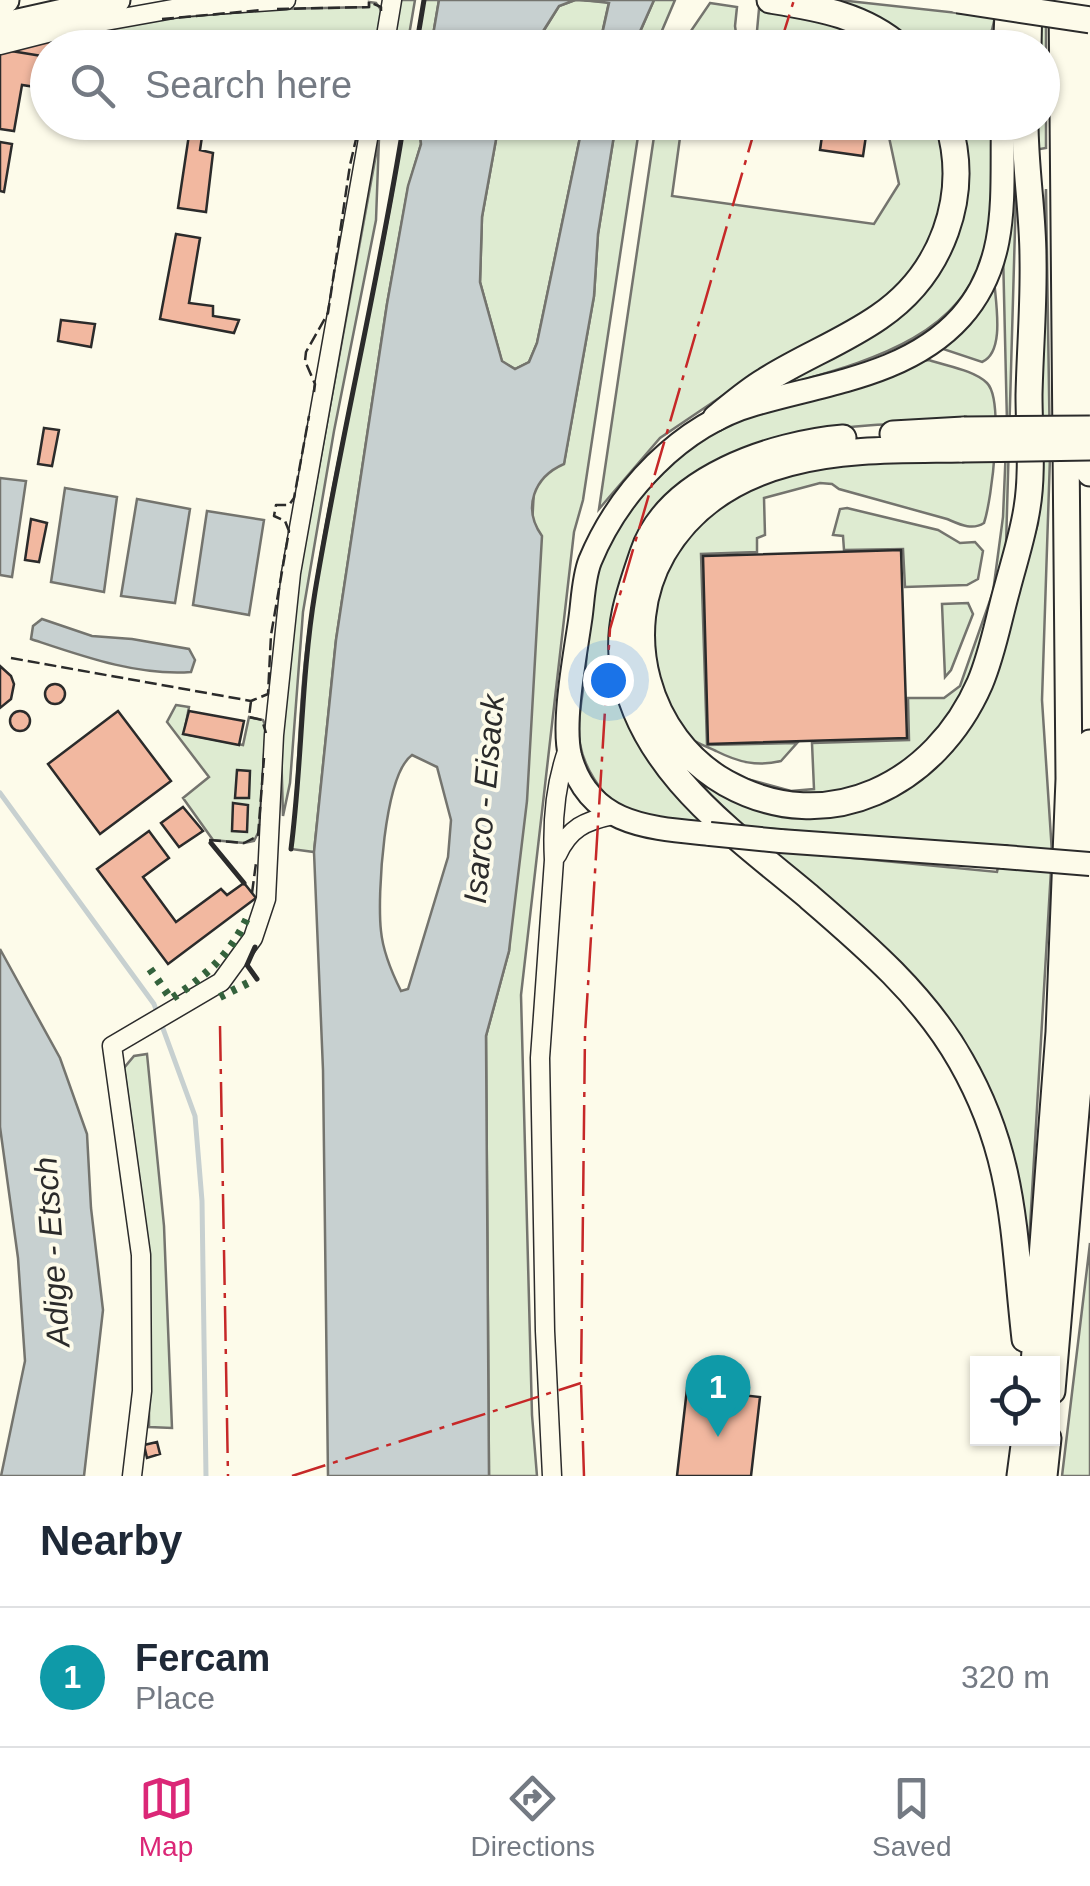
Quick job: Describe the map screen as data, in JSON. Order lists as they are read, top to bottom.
{
  "water": ["Isarco - Eisack", "Adige - Etsch"],
  "page": {
    "search": "Search here",
    "pins": "1",
    "heading": "Nearby",
    "list": [
      {
        "mark": "1",
        "name": "Fercam",
        "note": "Place",
        "value": "320 m"
      }
    ],
    "nav": ["Map", "Directions", "Saved"]
  }
}
